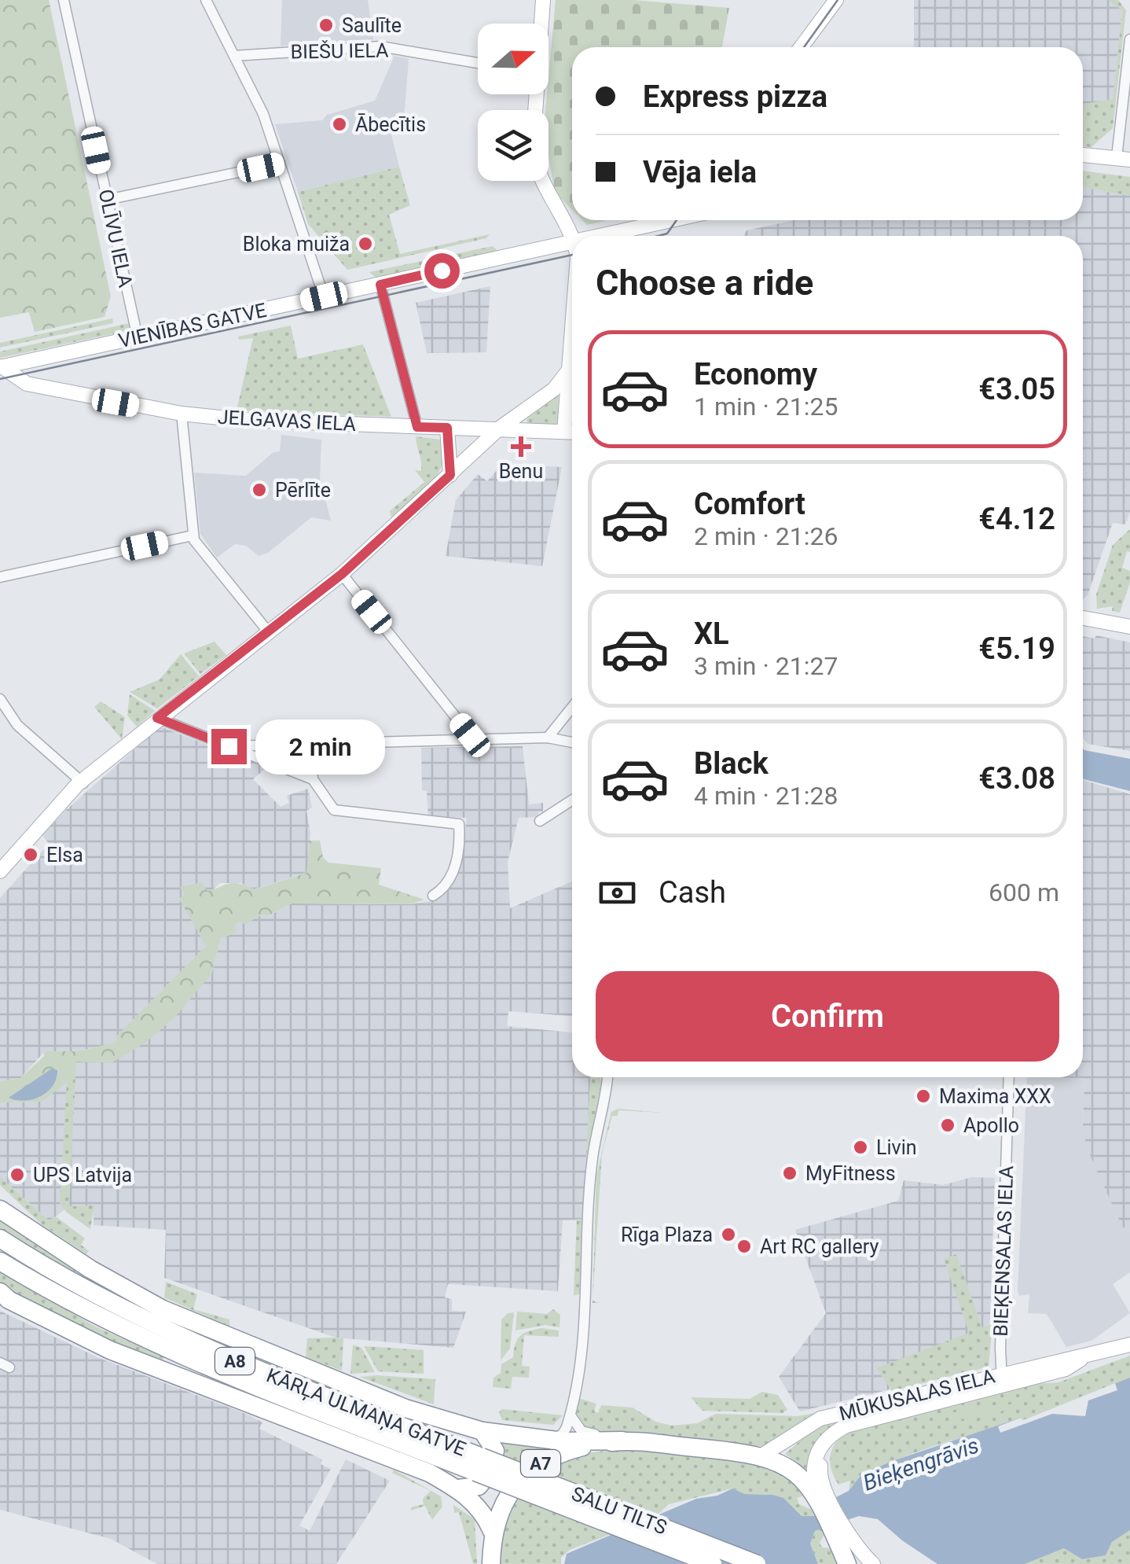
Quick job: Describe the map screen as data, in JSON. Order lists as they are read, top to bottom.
{
  "streets": {
    "highway": [
      "A8",
      "MŪKUSALAS IELA",
      "KĀRĻA ULMAŅA GATVE",
      "A7",
      "SALU TILTS"
    ],
    "street": [
      "BIEŠU IELA",
      "OLĪVU IELA",
      "VIENĪBAS GATVE",
      "JELGAVAS IELA",
      "BIEĶENSALAS IELA"
    ]
  },
  "crossings": [
    ["OLĪVU IELA", "VIENĪBAS GATVE"],
    ["VIENĪBAS GATVE", "JELGAVAS IELA"],
    ["BIEĶENSALAS IELA", "MŪKUSALAS IELA"],
    ["MŪKUSALAS IELA", "A7"],
    ["KĀRĻA ULMAŅA GATVE", "SALU TILTS"]
  ],
  "water": ["Bieķengrāvis"],
  "places": {
    "other": [
      "Saulīte",
      "Ābecītis",
      "Bloka muiža",
      "Pērlīte",
      "Elsa",
      "Maxima XXX",
      "Apollo",
      "Livin",
      "MyFitness",
      "UPS Latvija",
      "Rīga Plaza",
      "Art RC gallery"
    ],
    "health": ["Benu"]
  },
  "north": "right",
  "page": {
    "banner": ["Express pizza", "Vēja iela"],
    "heading": "Choose a ride",
    "list": [
      {
        "name": "Economy",
        "note": "1 min · 21:25",
        "value": "€3.05"
      },
      {
        "name": "Comfort",
        "note": "2 min · 21:26",
        "value": "€4.12"
      },
      {
        "name": "XL",
        "note": "3 min · 21:27",
        "value": "€5.19"
      },
      {
        "name": "Black",
        "note": "4 min · 21:28",
        "value": "€3.08"
      }
    ],
    "bubble": "2 min",
    "pay": ["Cash", "600 m"],
    "buttons": "Confirm"
  }
}
